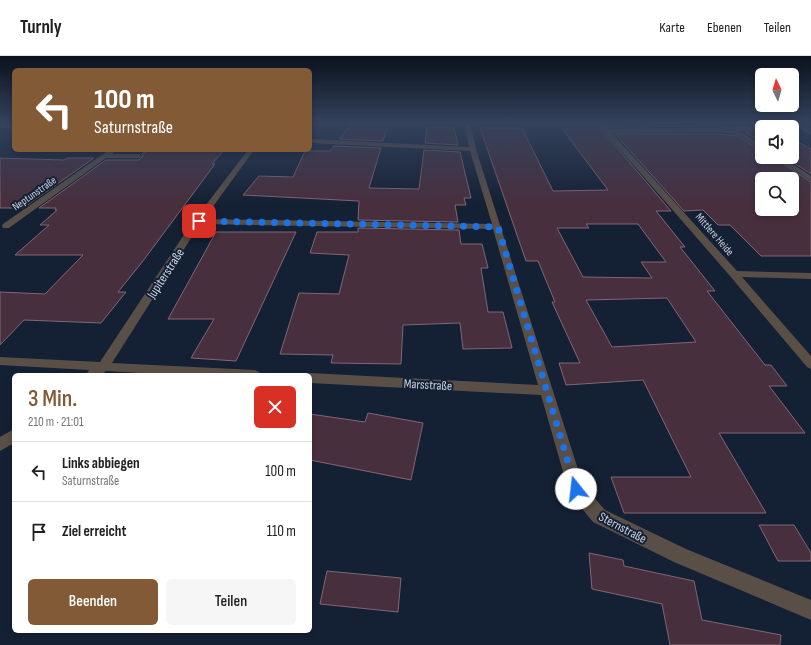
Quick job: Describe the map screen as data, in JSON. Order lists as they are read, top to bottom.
{
  "streets": {
    "street": [
      "Neptunstraße",
      "Mittlere Heide",
      "Jupiterstraße",
      "Marsstraße",
      "Sternstraße"
    ]
  },
  "crossings": [
    ["Marsstraße", "Sternstraße"]
  ],
  "north": "top",
  "page": {
    "header": "Turnly",
    "nav": ["Karte", "Ebenen", "Teilen"],
    "turn": ["100 m", "Saturnstraße"],
    "heading": ["3 Min.", "210 m · 21:01"],
    "list": [
      {
        "name": "Links abbiegen",
        "note": "Saturnstraße",
        "value": "100 m"
      },
      {
        "name": "Ziel erreicht",
        "value": "110 m"
      }
    ],
    "buttons": ["Beenden", "Teilen"]
  }
}
